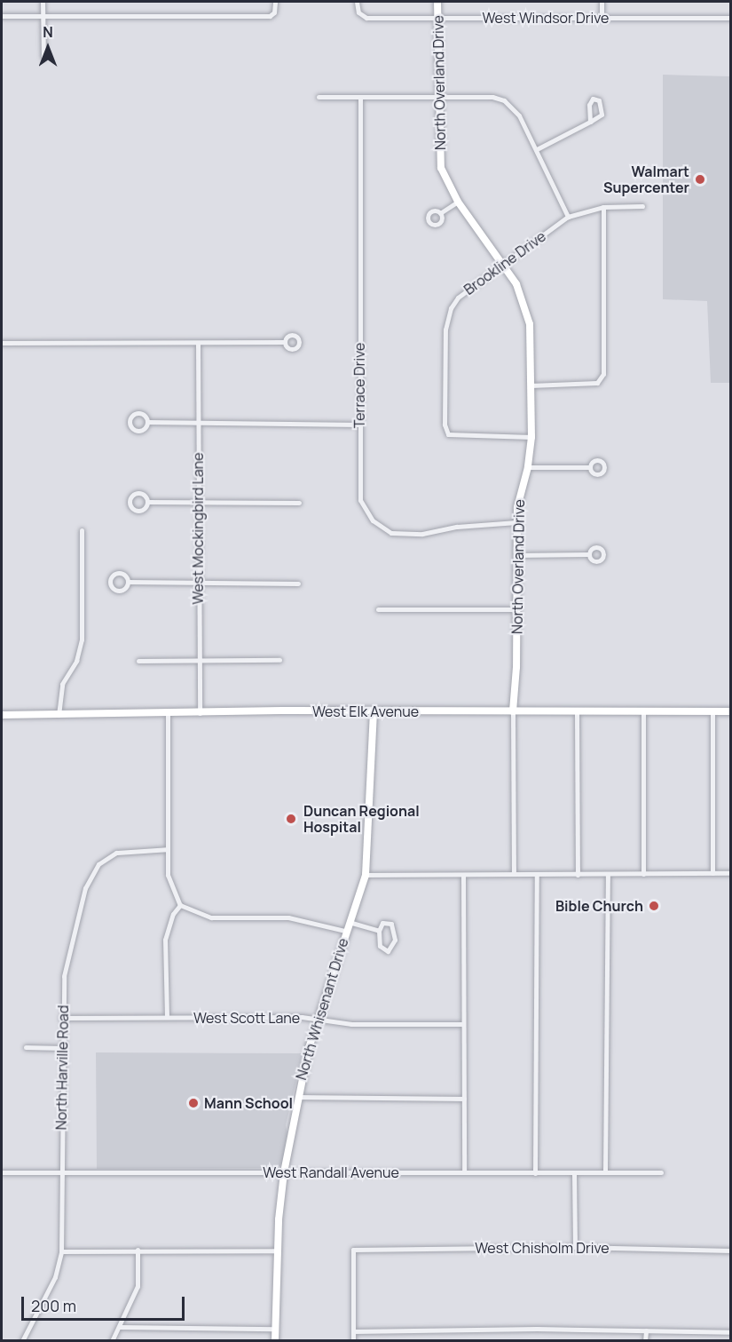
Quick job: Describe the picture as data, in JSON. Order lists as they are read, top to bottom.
{
  "streets": {
    "street": [
      "West Windsor Drive",
      "North Overland Drive",
      "Brookline Drive",
      "Terrace Drive",
      "West Mockingbird Lane",
      "West Elk Avenue",
      "North Whisenant Drive",
      "West Scott Lane",
      "North Harville Road",
      "West Randall Avenue",
      "West Chisholm Drive"
    ]
  },
  "crossings": [
    ["West Windsor Drive", "North Overland Drive"],
    ["North Overland Drive", "Brookline Drive"],
    ["North Overland Drive", "Terrace Drive"],
    ["North Overland Drive", "West Elk Avenue"],
    ["West Mockingbird Lane", "West Elk Avenue"],
    ["West Elk Avenue", "North Whisenant Drive"],
    ["North Whisenant Drive", "West Scott Lane"],
    ["North Whisenant Drive", "West Randall Avenue"],
    ["West Scott Lane", "North Harville Road"],
    ["North Harville Road", "West Randall Avenue"]
  ],
  "places": [
    "Walmart Supercenter",
    "Duncan Regional Hospital",
    "Bible Church",
    "Mann School"
  ],
  "scale_bar": "200 m",
  "north": "top"
}
